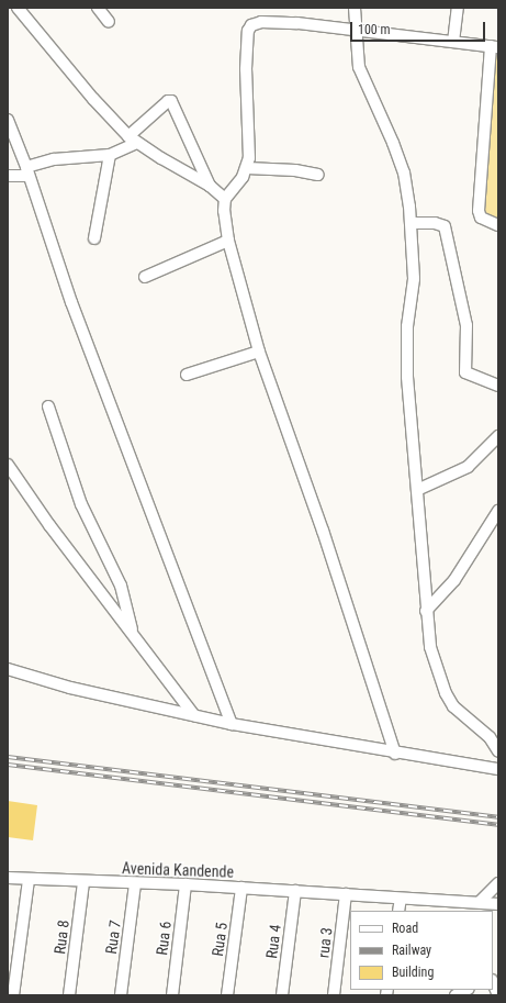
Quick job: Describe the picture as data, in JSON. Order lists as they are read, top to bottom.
{
  "streets": {
    "street": [
      "Avenida Kandende",
      "Rua 8",
      "Rua 7",
      "Rua 6",
      "Rua 5",
      "Rua 4",
      "rua 3"
    ]
  },
  "crossings": [
    ["Avenida Kandende", "Rua 8"],
    ["Avenida Kandende", "Rua 7"],
    ["Avenida Kandende", "Rua 6"],
    ["Avenida Kandende", "Rua 5"],
    ["Avenida Kandende", "Rua 4"],
    ["Avenida Kandende", "rua 3"]
  ],
  "legend": ["Road", "Railway", "Building"],
  "scale_bar": "100 m"
}
